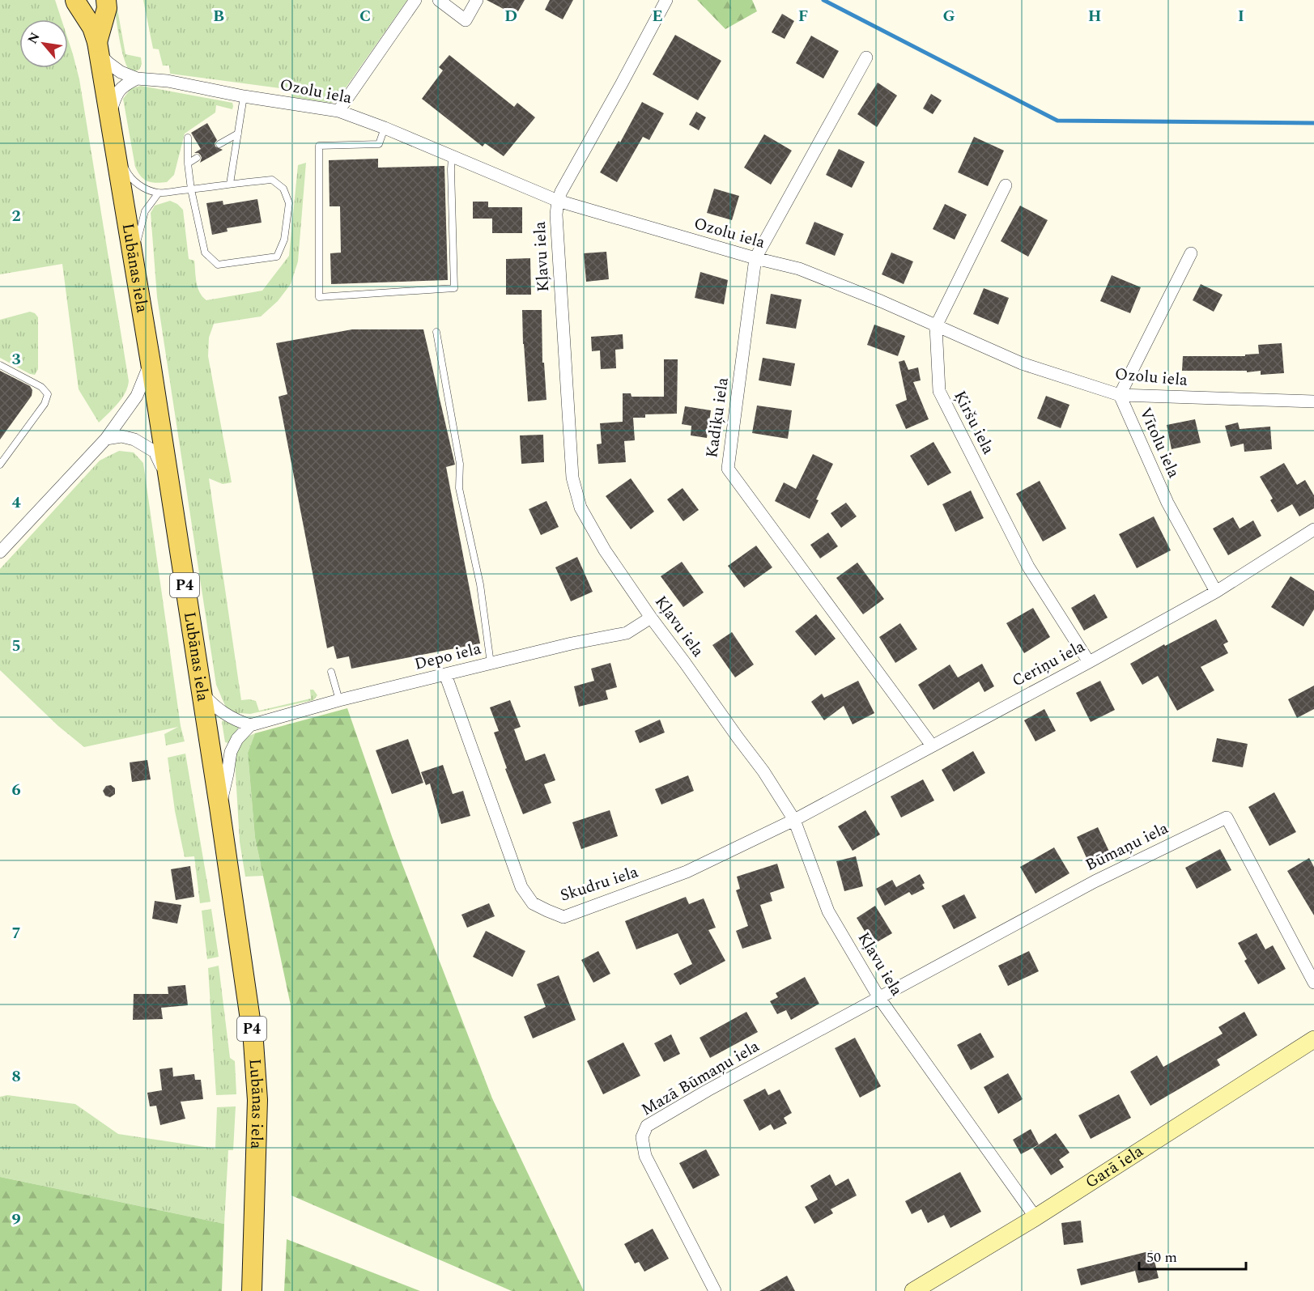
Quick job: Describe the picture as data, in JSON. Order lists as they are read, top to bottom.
{
  "streets": {
    "main road": ["Lubānas iela", "P4"],
    "street": [
      "Ozolu iela",
      "Kļavu iela",
      "Kadiķu iela",
      "Ķiršu iela",
      "Vītolu iela",
      "Depo iela",
      "Ceriņu iela",
      "Būmaņu iela",
      "Skudru iela",
      "Mazā Būmaņu iela",
      "Garā iela"
    ]
  },
  "crossings": [
    ["Ozolu iela", "Kļavu iela"],
    ["Ozolu iela", "Lubānas iela"],
    ["Ozolu iela", "Kadiķu iela"],
    ["Ozolu iela", "Ķiršu iela"],
    ["Ozolu iela", "Vītolu iela"],
    ["Ozolu iela", "P4"],
    ["Kļavu iela", "Depo iela"],
    ["Kļavu iela", "Ceriņu iela"],
    ["Kļavu iela", "Būmaņu iela"],
    ["Kļavu iela", "Skudru iela"],
    ["Kļavu iela", "Mazā Būmaņu iela"],
    ["Kļavu iela", "Garā iela"],
    ["Lubānas iela", "P4"],
    ["Kadiķu iela", "Ceriņu iela"],
    ["Ķiršu iela", "Ceriņu iela"],
    ["Vītolu iela", "Ceriņu iela"],
    ["Depo iela", "Skudru iela"],
    ["Ceriņu iela", "Skudru iela"],
    ["Būmaņu iela", "Mazā Būmaņu iela"]
  ],
  "scale_bar": "50 m",
  "north": "top left",
  "grid": {
    "columns": [
      "B",
      "C",
      "D",
      "E",
      "F",
      "G",
      "H",
      "I"
    ],
    "rows": [
      "2",
      "3",
      "4",
      "5",
      "6",
      "7",
      "8",
      "9"
    ]
  }
}
